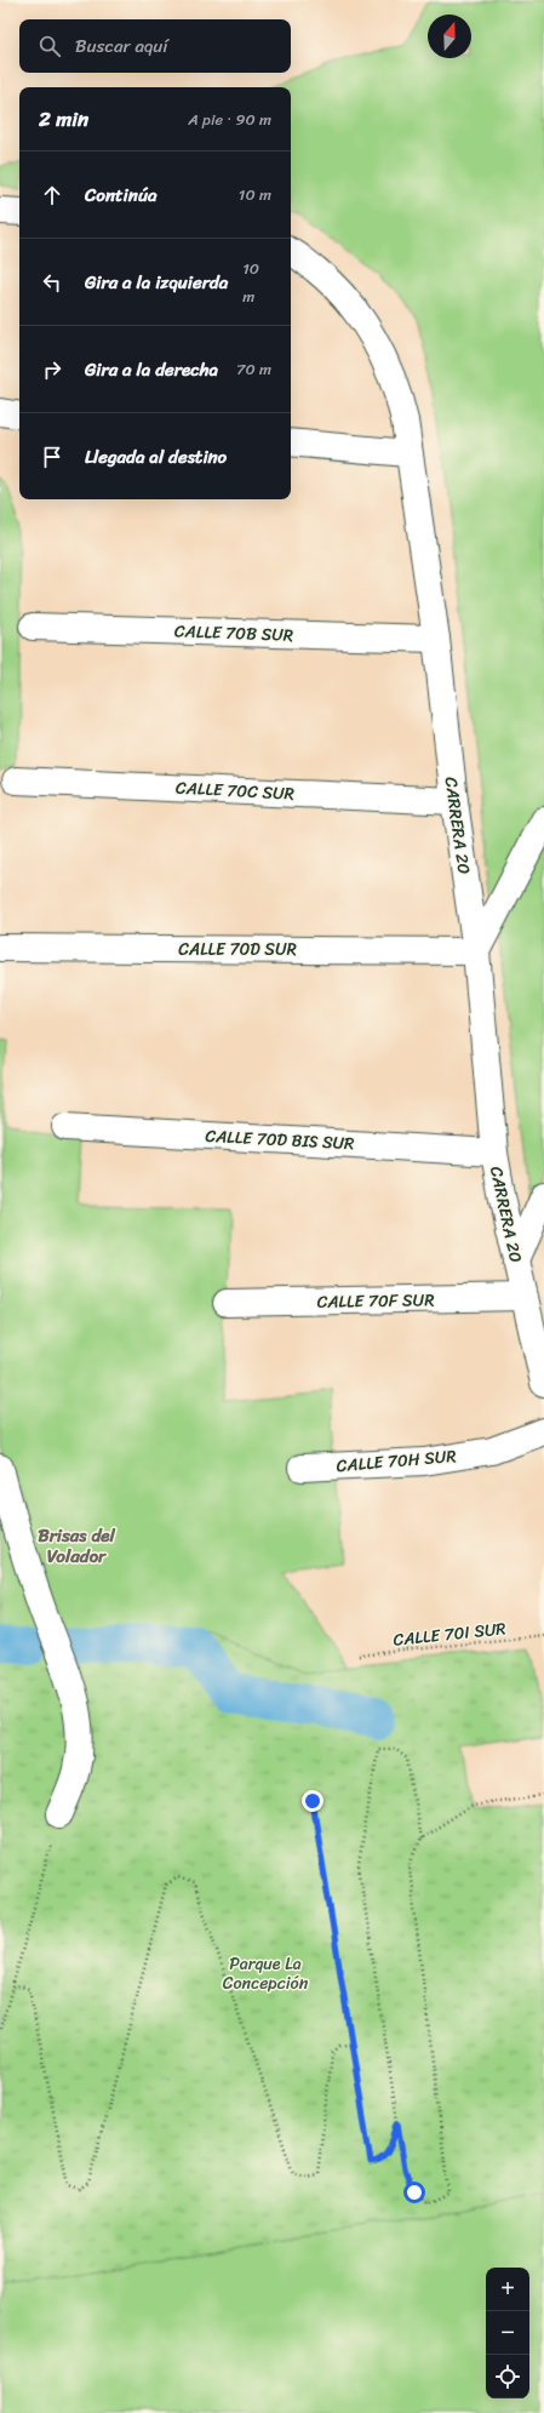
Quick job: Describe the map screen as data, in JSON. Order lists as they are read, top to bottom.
{
  "streets": {
    "street": [
      "CALLE 70B SUR",
      "CALLE 70C SUR",
      "CARRERA 20",
      "CALLE 70D SUR",
      "CALLE 70D BIS SUR",
      "CALLE 70F SUR",
      "CALLE 70H SUR"
    ],
    "path": ["CALLE 70I SUR"]
  },
  "crossings": [
    ["CALLE 70B SUR", "CARRERA 20"],
    ["CALLE 70C SUR", "CARRERA 20"],
    ["CARRERA 20", "CALLE 70D SUR"],
    ["CARRERA 20", "CALLE 70D BIS SUR"],
    ["CARRERA 20", "CALLE 70F SUR"]
  ],
  "districts": ["Brisas del Volador"],
  "parks": ["Parque La Concepción"],
  "north": "top",
  "page": {
    "search": "Buscar aquí",
    "heading": ["2 min", "A pie · 90 m"],
    "list": [
      ["Continúa", "10 m"],
      ["Gira a la izquierda", "10 m"],
      ["Gira a la derecha", "70 m"],
      "Llegada al destino"
    ],
    "map_buttons": ["+", "−"]
  }
}
